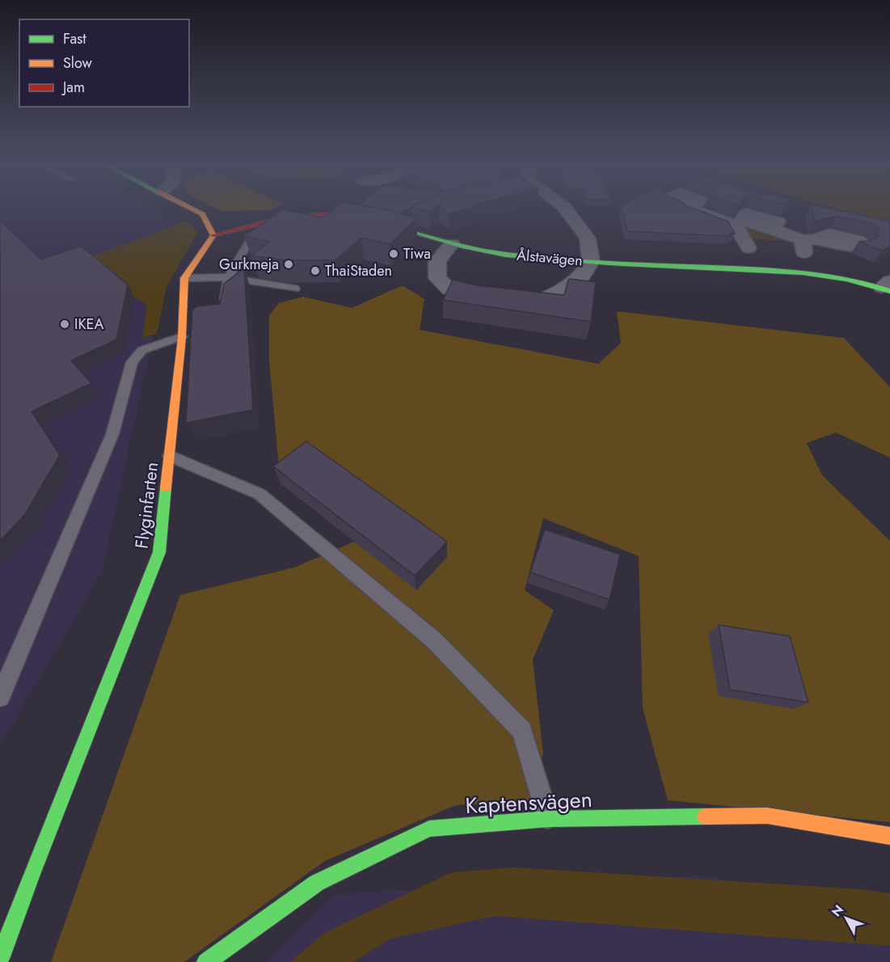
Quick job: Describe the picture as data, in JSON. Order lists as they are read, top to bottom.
{
  "streets": {
    "street": ["Ålstavägen", "Flyginfarten", "Kaptensvägen"]
  },
  "places": [
    "Tiwa",
    "Gurkmeja",
    "ThaiStaden",
    "IKEA"
  ],
  "legend": ["Fast", "Slow", "Jam"],
  "north": "top left"
}
